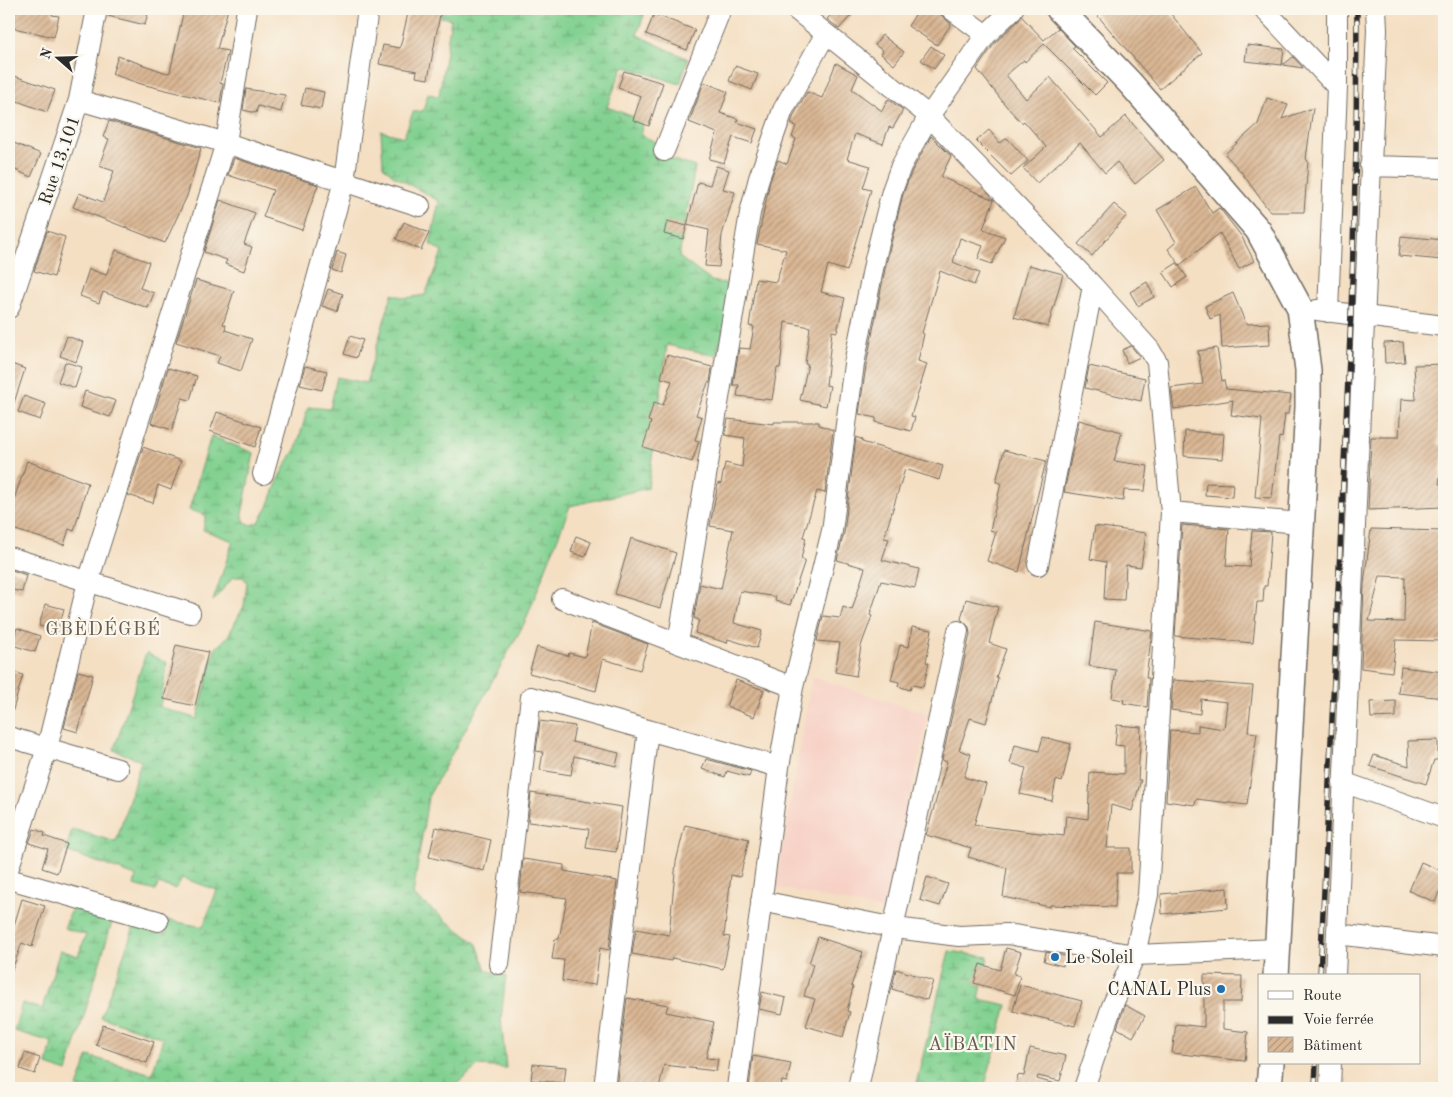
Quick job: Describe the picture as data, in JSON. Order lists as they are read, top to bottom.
{
  "streets": {
    "street": ["Rue 13.101"]
  },
  "districts": ["GBÈDÉGBÉ", "AÏBATIN"],
  "places": ["Le Soleil", "CANAL Plus"],
  "legend": ["Route", "Voie ferrée", "Bâtiment"],
  "north": "left"
}
